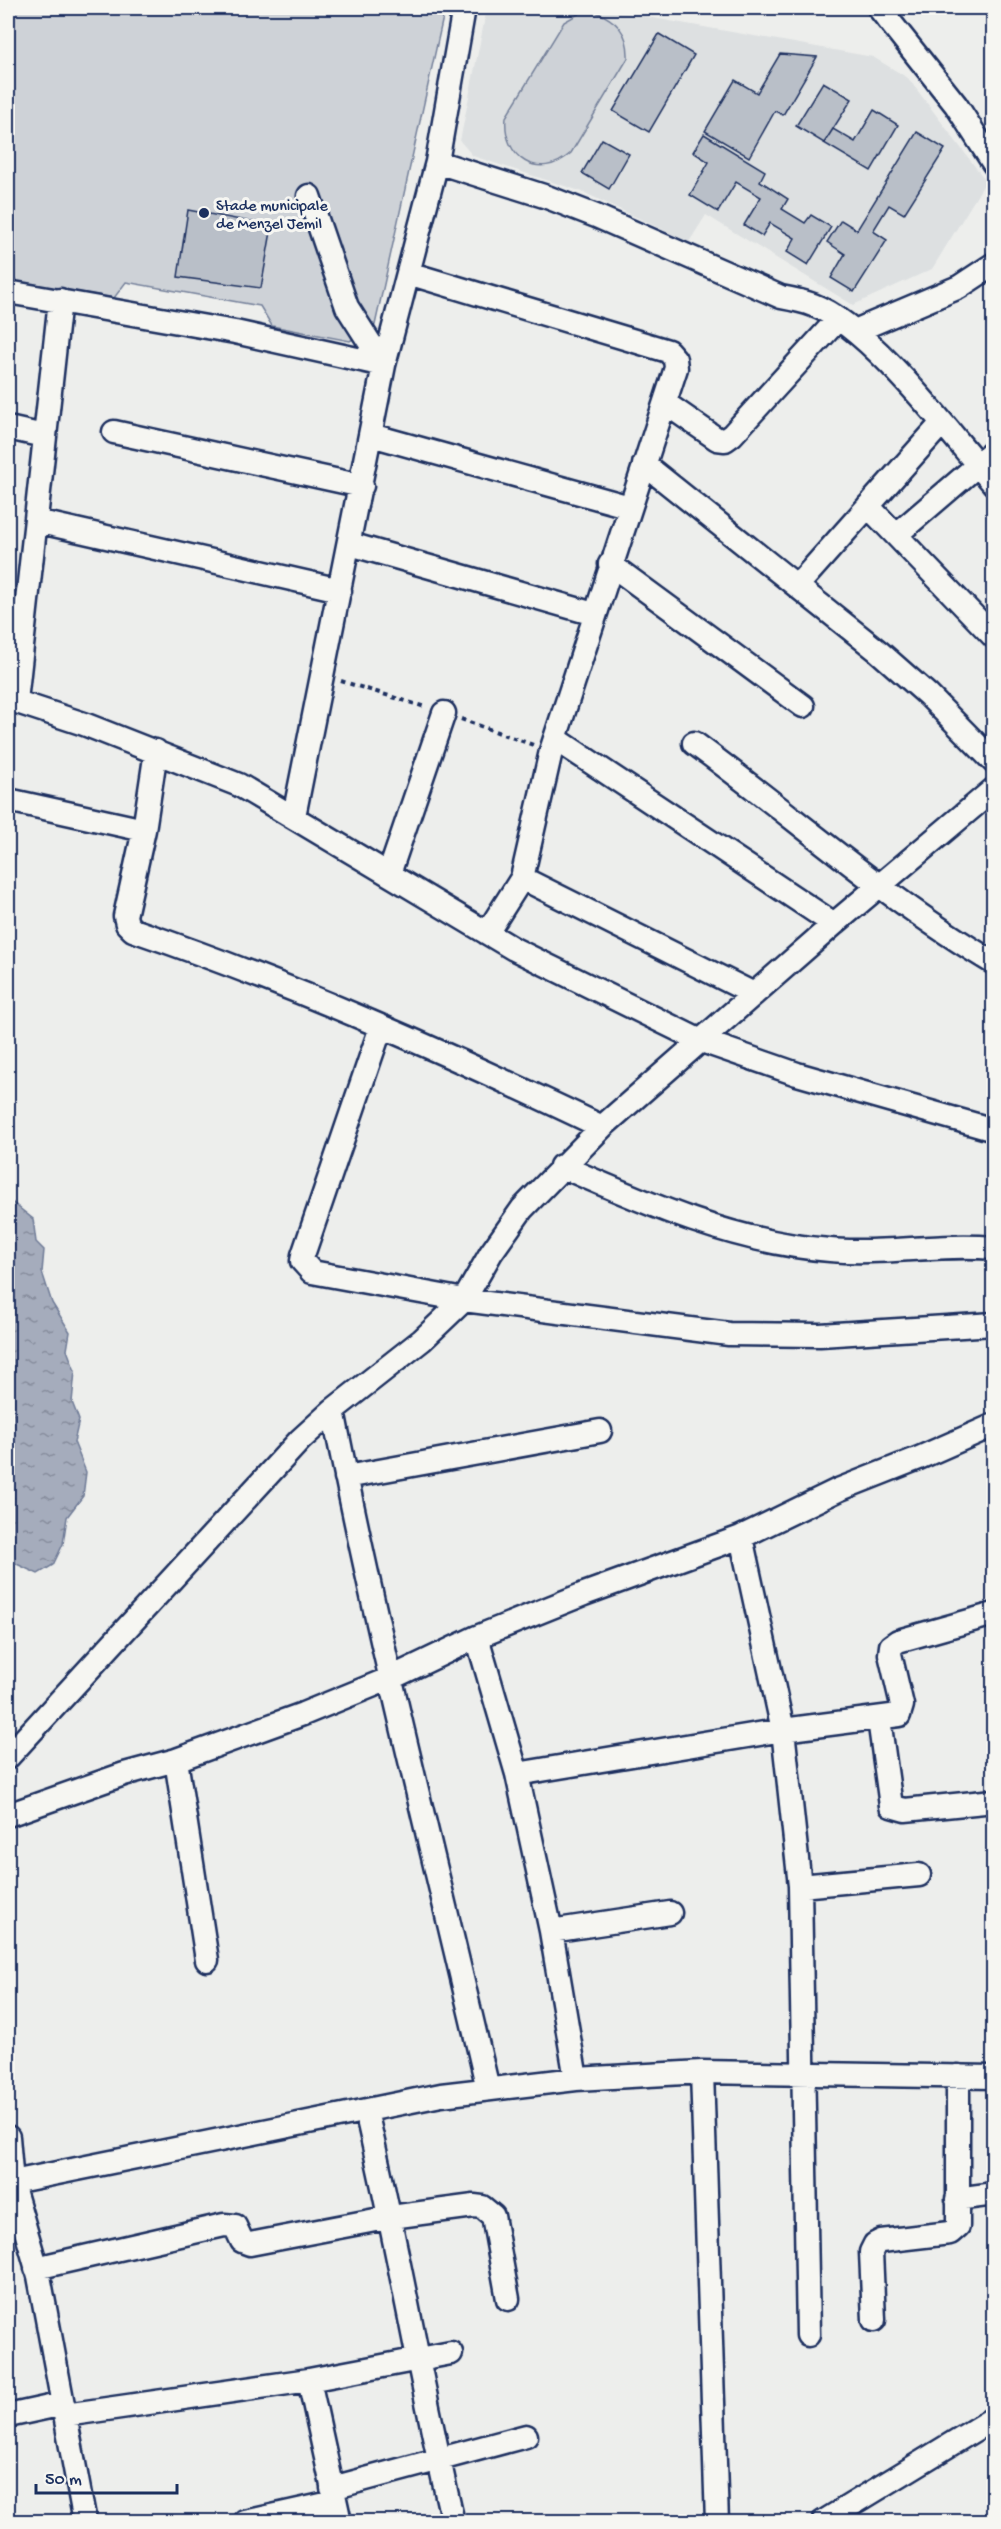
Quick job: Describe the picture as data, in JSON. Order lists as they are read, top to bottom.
{
  "places": ["Stade municipale de Menzel Jemil"],
  "scale_bar": "50 m"
}
